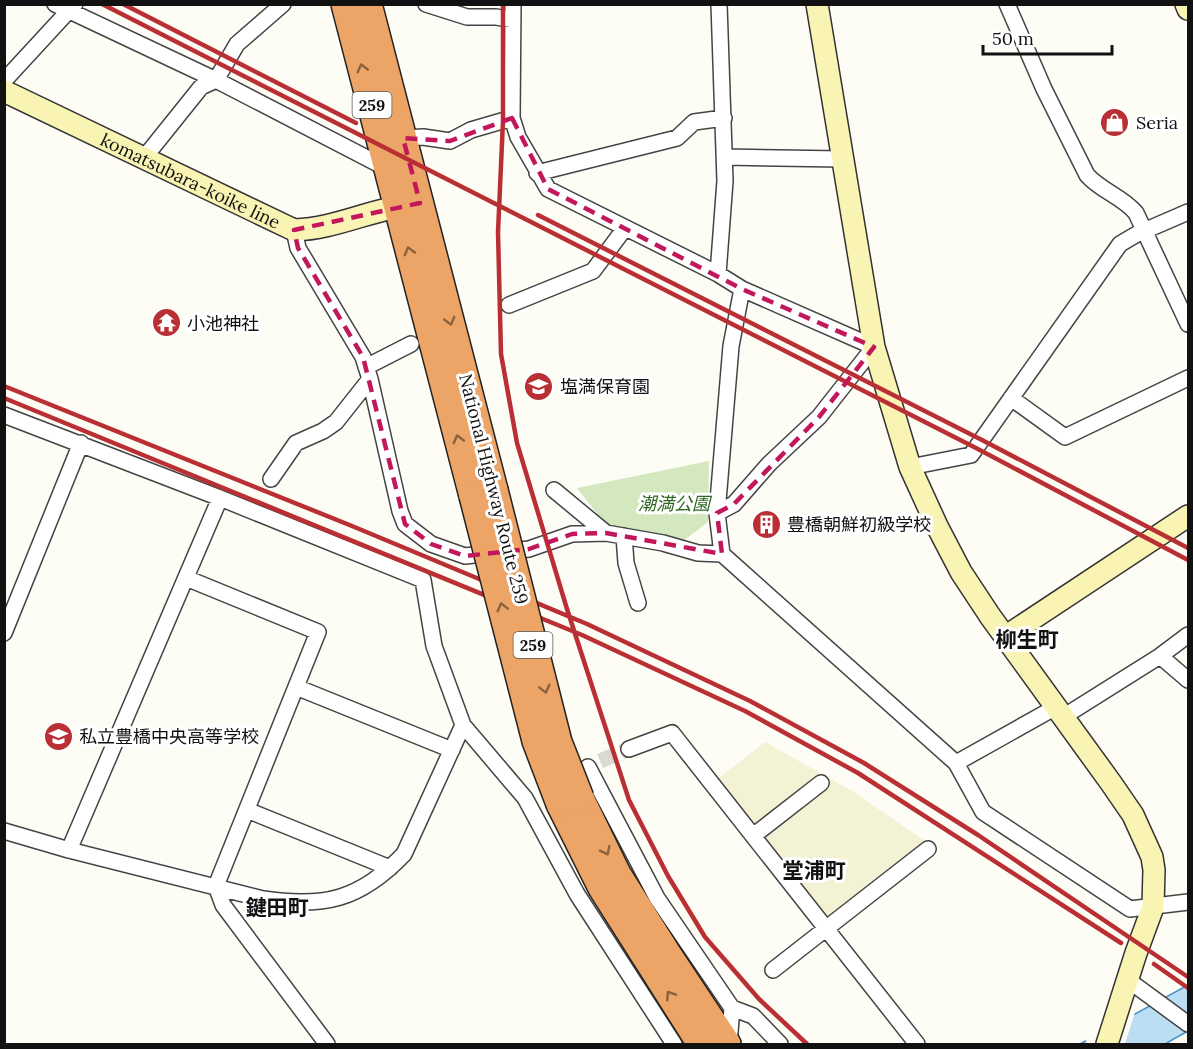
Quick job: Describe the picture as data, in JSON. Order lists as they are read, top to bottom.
{
  "streets": {
    "highway": ["259", "National Highway Route 259"],
    "street": ["komatsubara-koike line"]
  },
  "crossings": [
    ["komatsubara-koike line", "National Highway Route 259"]
  ],
  "districts": ["柳生町", "堂浦町", "鍵田町"],
  "parks": ["潮満公園"],
  "places": {
    "shop": ["Seria"],
    "temple": ["小池神社"],
    "school or university": ["塩満保育園", "私立豊橋中央高等学校"],
    "building": ["豊橋朝鮮初級学校"]
  },
  "scale_bar": "50 m"
}
